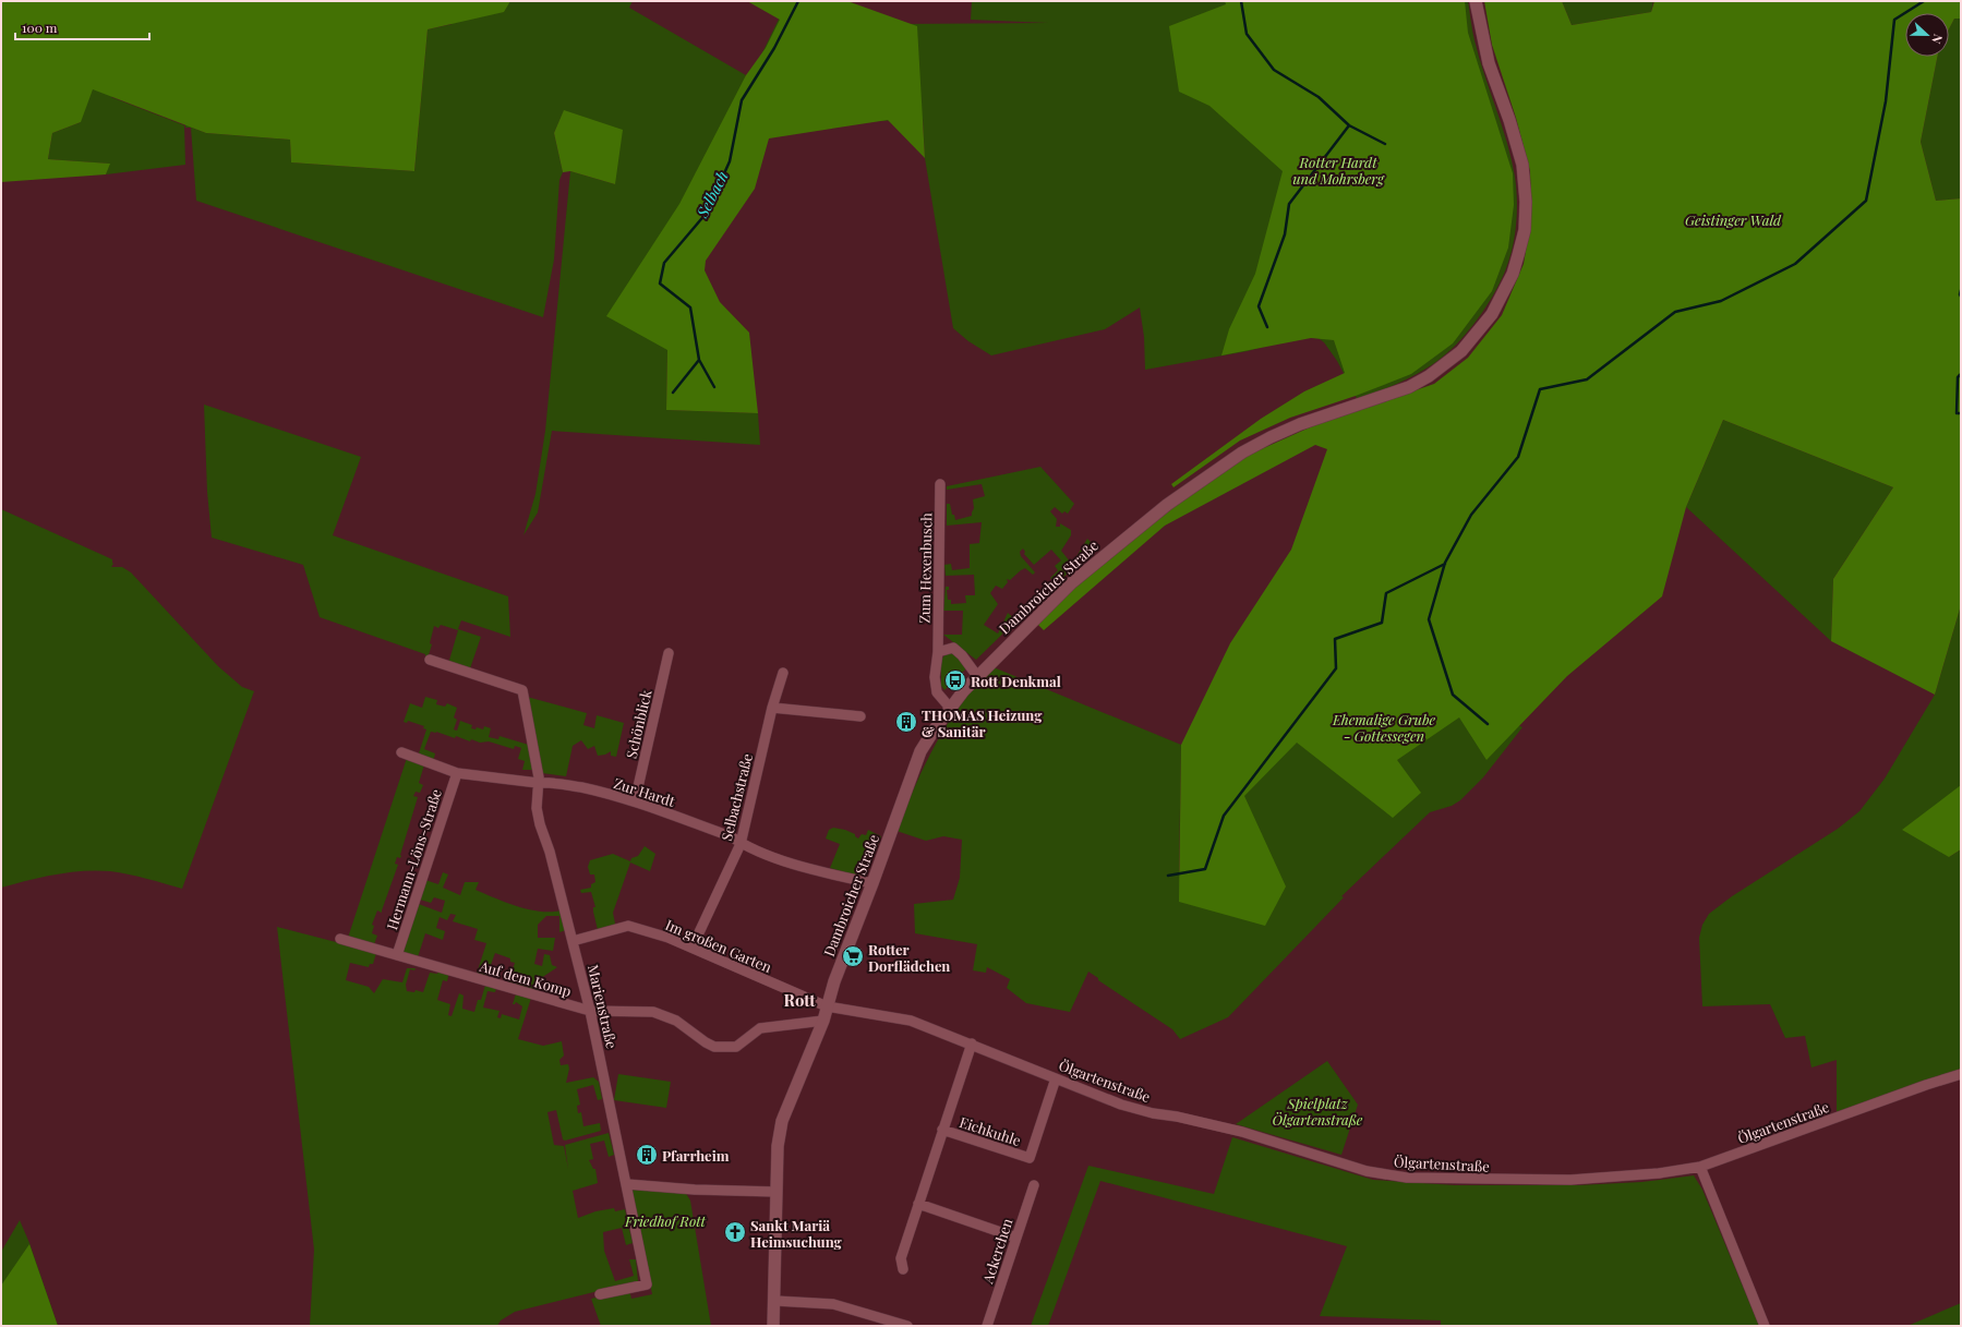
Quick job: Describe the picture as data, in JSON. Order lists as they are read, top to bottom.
{
  "streets": {
    "street": [
      "Zum Hexenbusch",
      "Dambroicher Straße",
      "Schönblick",
      "Zur Hardt",
      "Selbachstraße",
      "Hermann-Löns-Straße",
      "Im großen Garten",
      "Auf dem Komp",
      "Marienstraße",
      "Ölgartenstraße",
      "Eichkuhle",
      "Ackerchen"
    ]
  },
  "crossings": [
    ["Zum Hexenbusch", "Dambroicher Straße"],
    ["Dambroicher Straße", "Zur Hardt"],
    ["Dambroicher Straße", "Im großen Garten"],
    ["Dambroicher Straße", "Auf dem Komp"],
    ["Dambroicher Straße", "Ölgartenstraße"],
    ["Schönblick", "Zur Hardt"],
    ["Zur Hardt", "Selbachstraße"],
    ["Zur Hardt", "Hermann-Löns-Straße"],
    ["Zur Hardt", "Marienstraße"],
    ["Selbachstraße", "Im großen Garten"],
    ["Hermann-Löns-Straße", "Auf dem Komp"],
    ["Im großen Garten", "Marienstraße"],
    ["Im großen Garten", "Ölgartenstraße"],
    ["Auf dem Komp", "Marienstraße"],
    ["Ölgartenstraße", "Eichkuhle"]
  ],
  "districts": ["Rott"],
  "water": ["Selbach"],
  "parks": [
    "Rotter Hardt und Mohrsberg",
    "Geistinger Wald",
    "Ehemalige Grube - Gottessegen",
    "Spielplatz Ölgartenstraße",
    "Friedhof Rott"
  ],
  "places": {
    "bus stop": ["Rott Denkmal"],
    "building": ["THOMAS Heizung & Sanitär", "Pfarrheim"],
    "supermarket": ["Rotter Dorflädchen"],
    "church": ["Sankt Mariä Heimsuchung"]
  },
  "scale_bar": "100 m",
  "north": "right"
}
